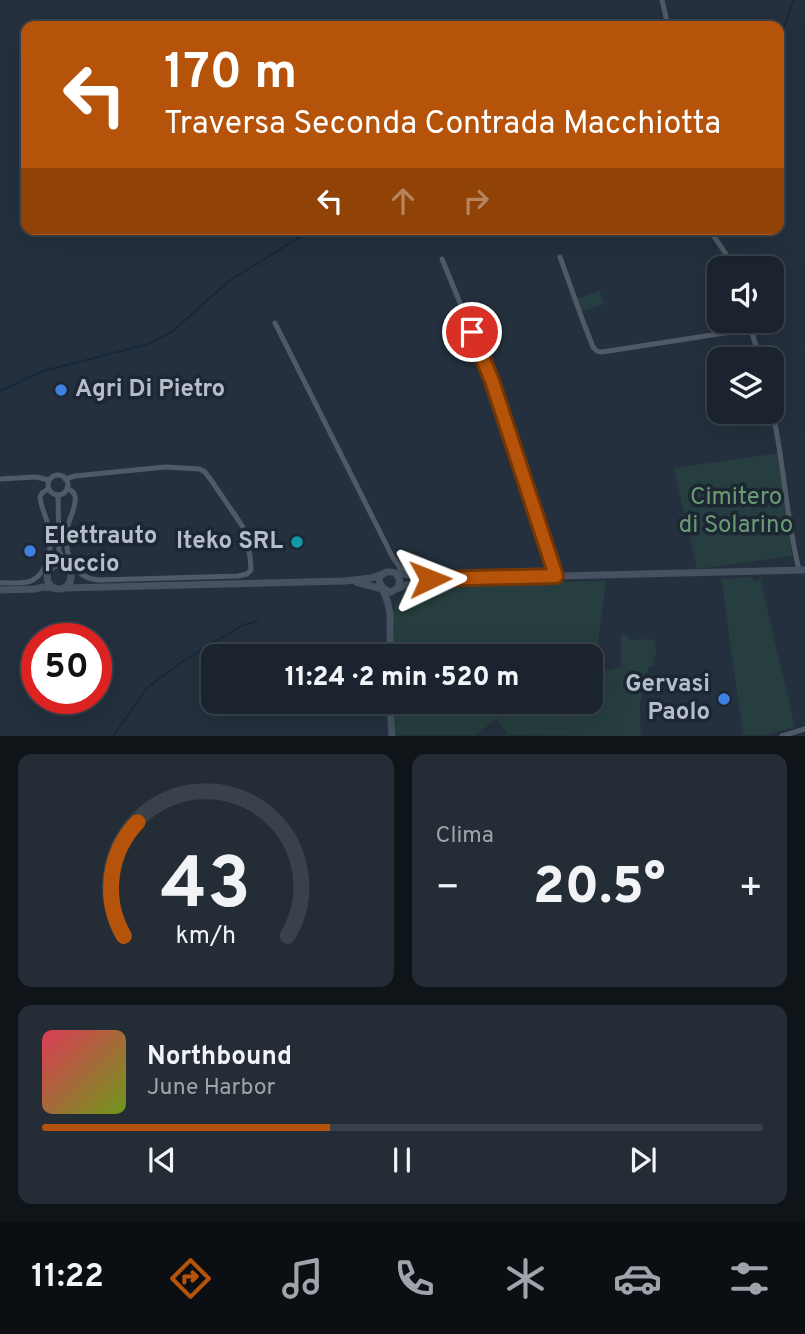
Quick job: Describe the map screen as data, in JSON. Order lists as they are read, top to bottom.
{
  "parks": ["Cimitero di Solarino"],
  "places": [
    "Agri Di Pietro",
    "Iteko SRL",
    "Elettrauto Puccio",
    "Gervasi Paolo"
  ],
  "page": {
    "turn": ["170 m", "Traversa Seconda Contrada Macchiotta"],
    "limit": "50",
    "trip": "11:24 · 2 min · 520 m",
    "tile": "Clima",
    "heat": ["−", "20.5°", "+"],
    "song": ["Northbound", "June Harbor"],
    "tabs": "11:22",
    "gauge": ["43", "km/h"]
  }
}
